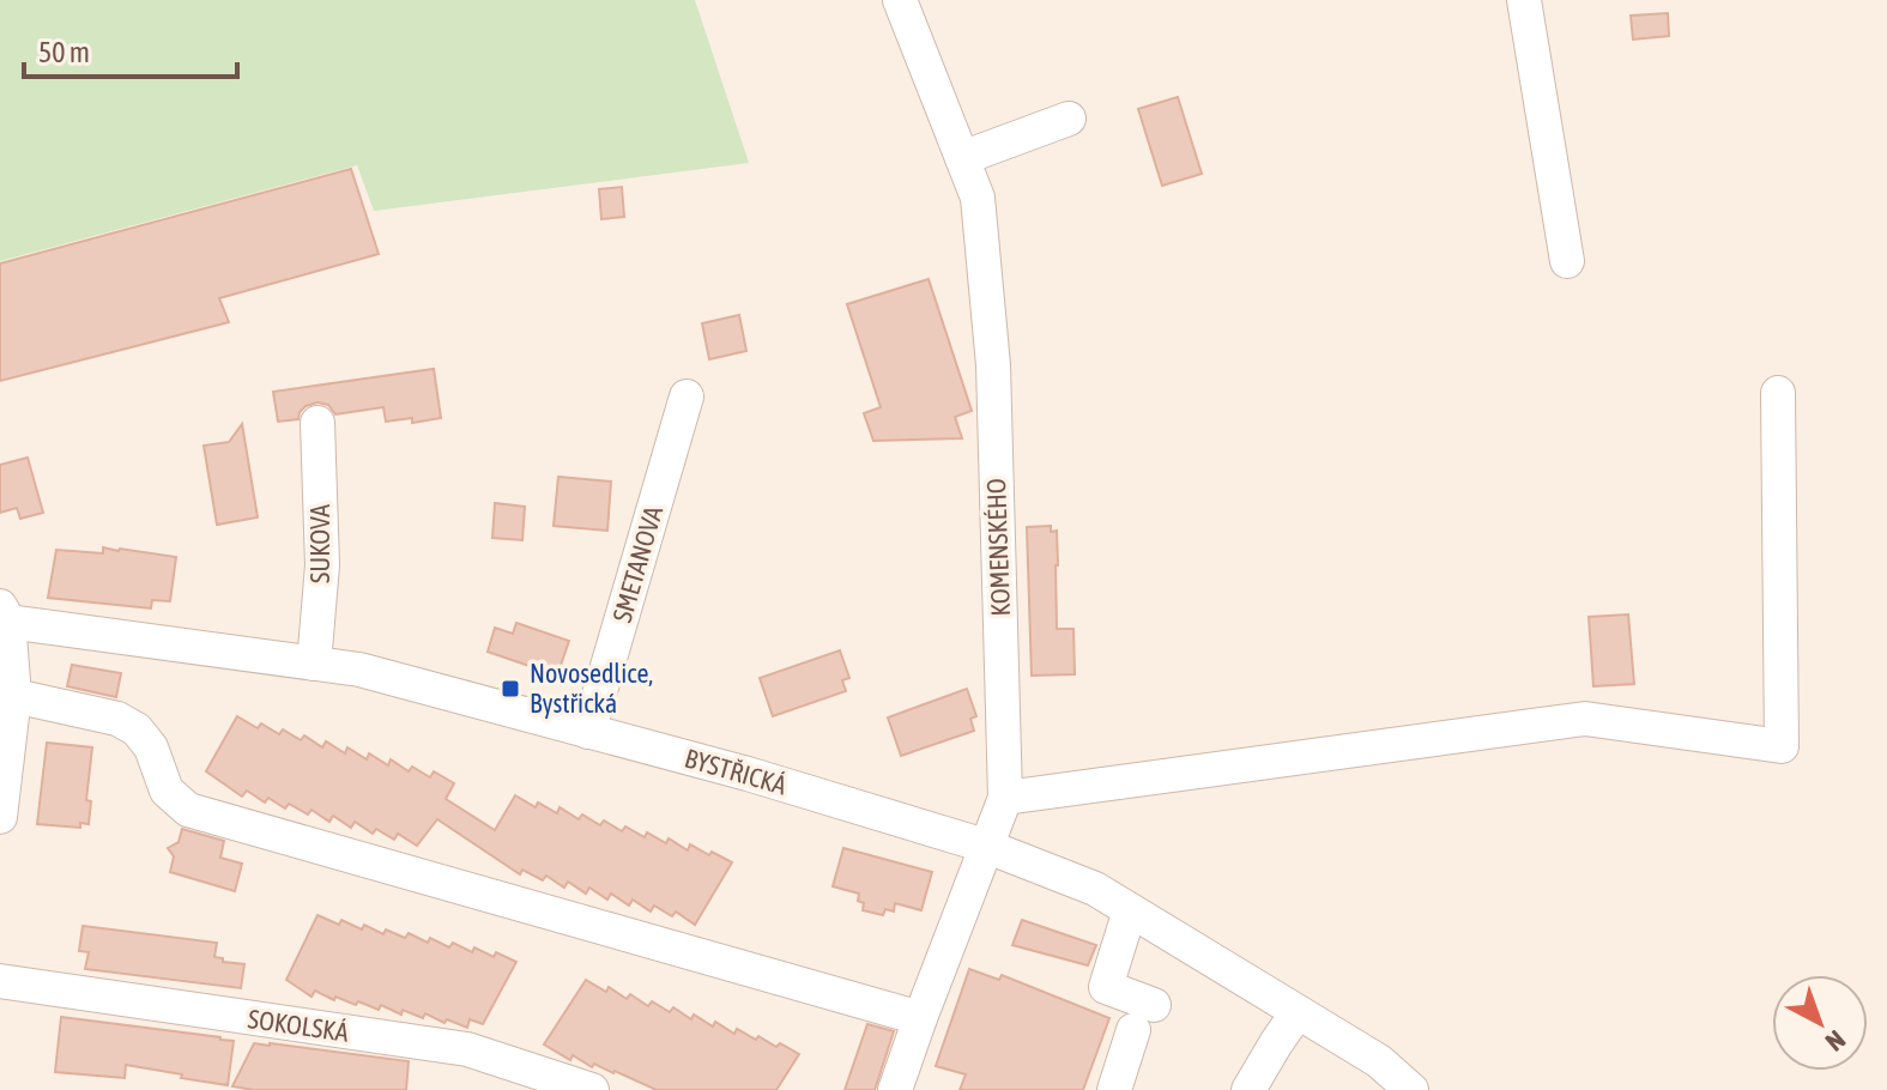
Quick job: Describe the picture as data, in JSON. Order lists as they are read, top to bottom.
{
  "streets": {
    "street": [
      "SUKOVA",
      "KOMENSKÉHO",
      "SMETANOVA",
      "BYSTŘICKÁ",
      "SOKOLSKÁ"
    ]
  },
  "crossings": [
    ["SUKOVA", "BYSTŘICKÁ"],
    ["KOMENSKÉHO", "BYSTŘICKÁ"],
    ["SMETANOVA", "BYSTŘICKÁ"]
  ],
  "places": {
    "transit": ["Novosedlice, Bystřická"]
  },
  "scale_bar": "50 m",
  "north": "bottom right"
}
